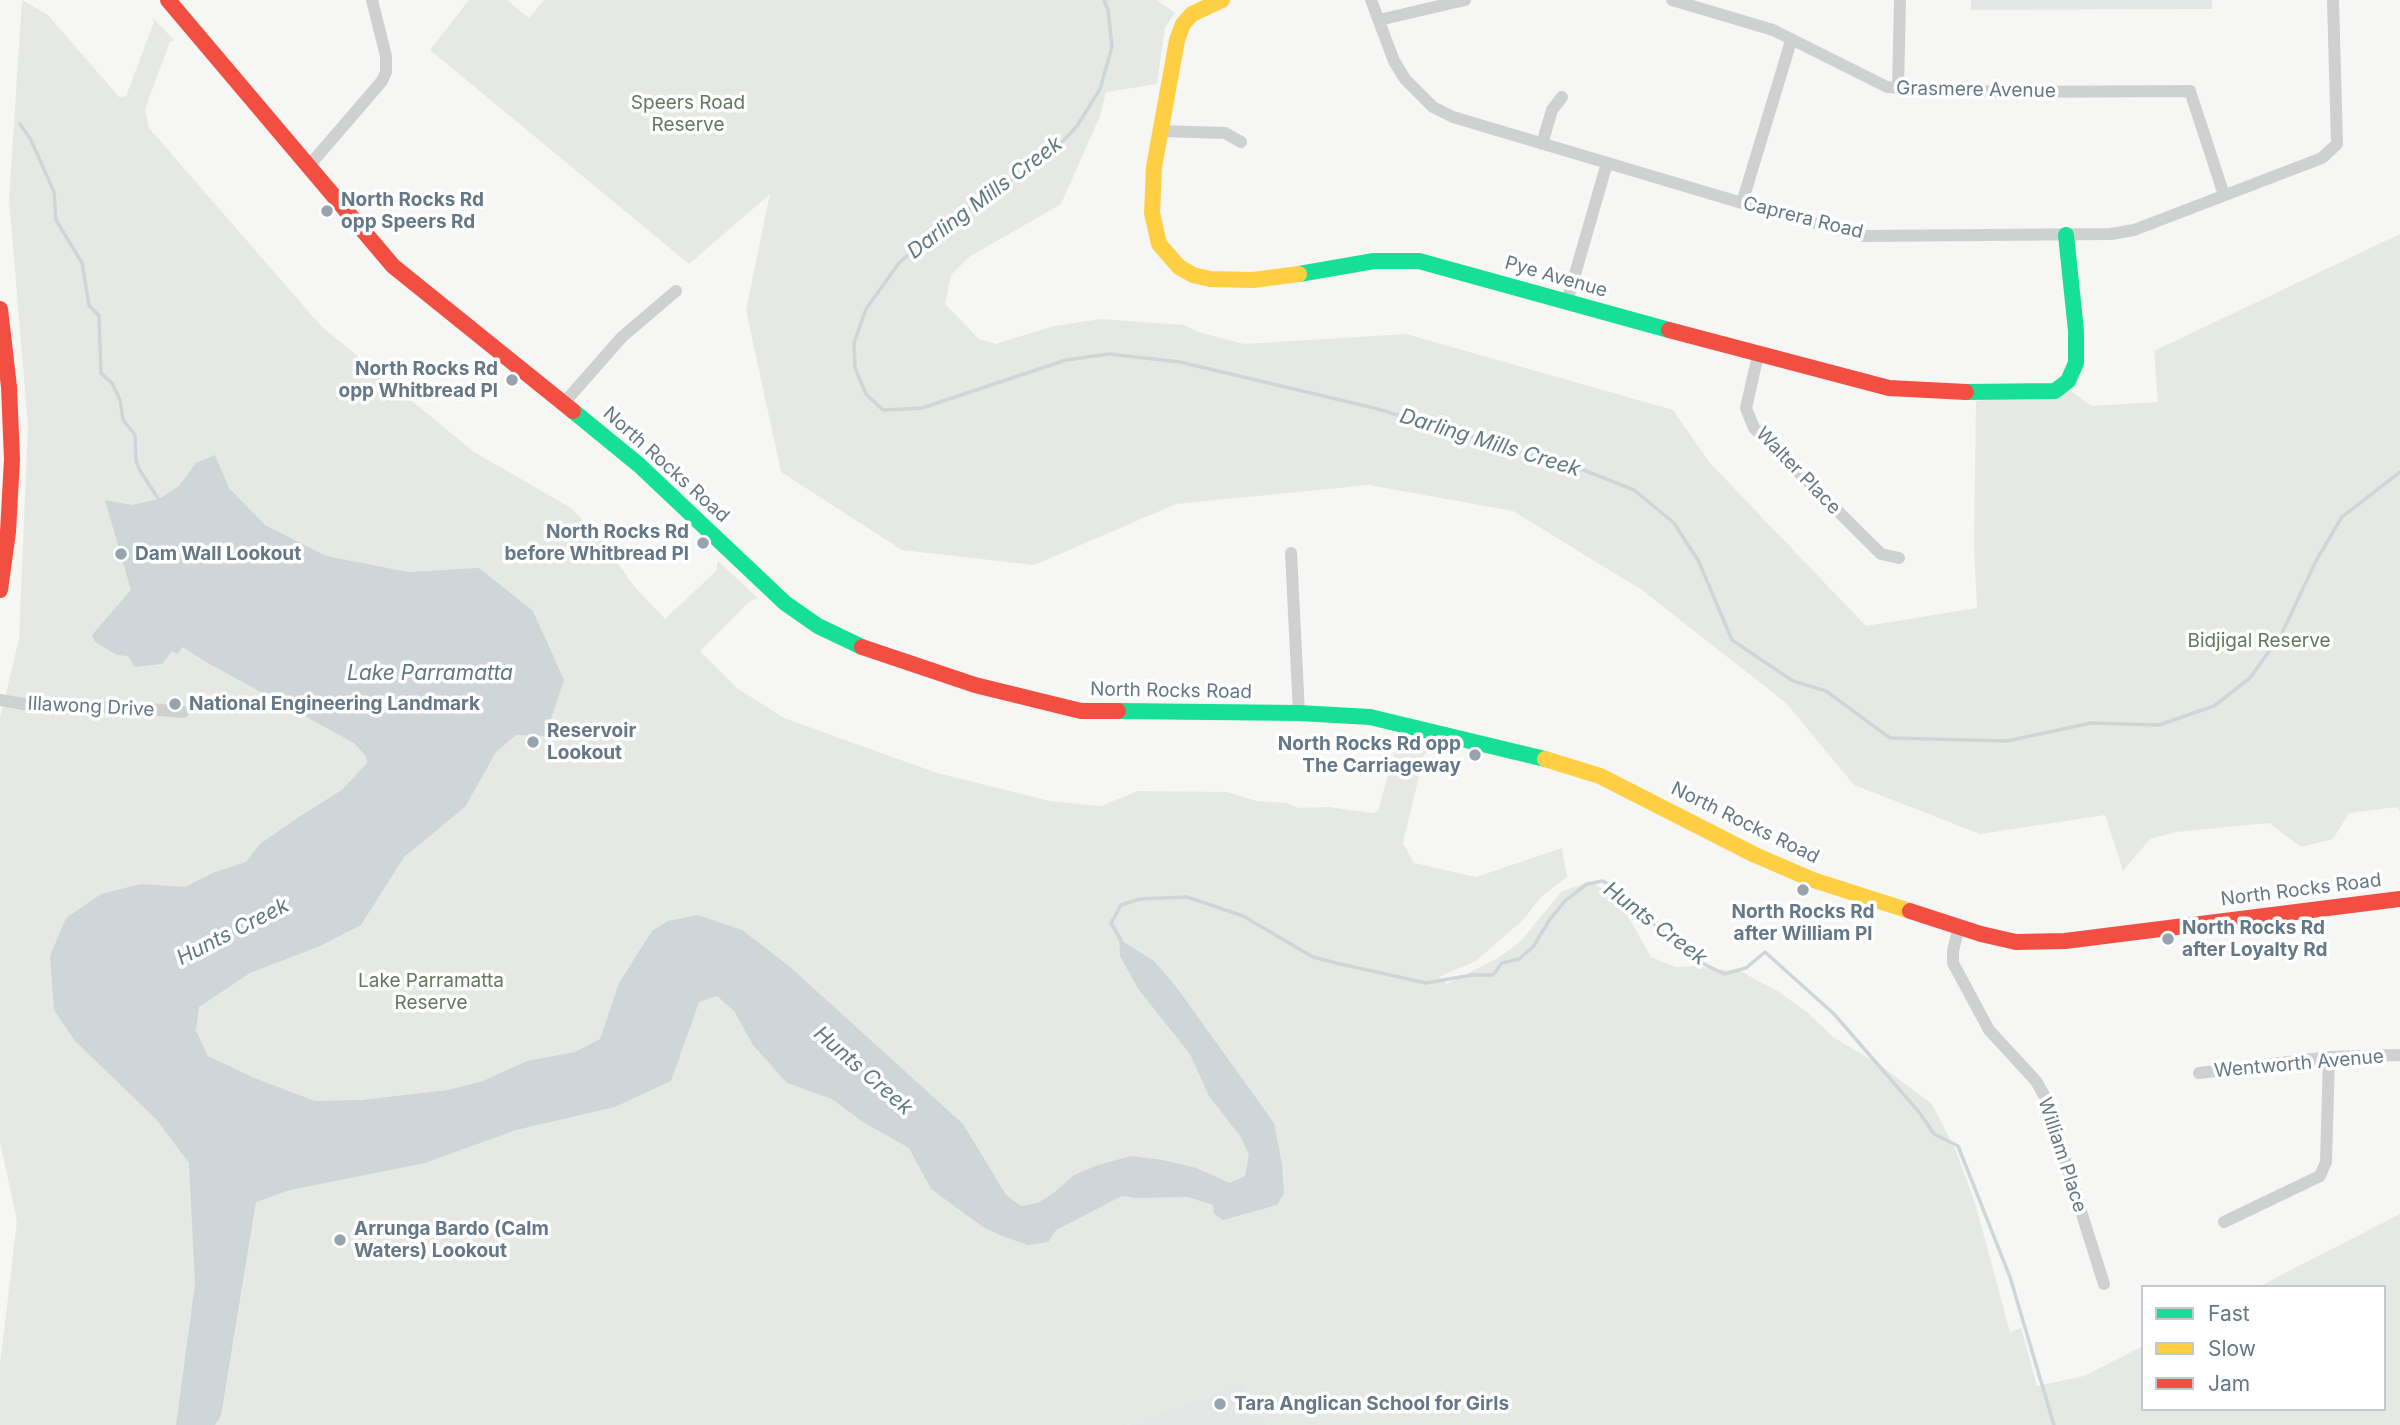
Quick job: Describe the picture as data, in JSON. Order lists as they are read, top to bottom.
{
  "streets": {
    "main road": ["Pye Avenue", "North Rocks Road"],
    "street": [
      "Grasmere Avenue",
      "Caprera Road",
      "Walter Place",
      "Illawong Drive",
      "Wentworth Avenue",
      "William Place"
    ]
  },
  "crossings": [
    ["Grasmere Avenue", "Caprera Road"],
    ["Caprera Road", "Pye Avenue"],
    ["Pye Avenue", "Walter Place"],
    ["North Rocks Road", "William Place"]
  ],
  "water": ["Darling Mills Creek", "Lake Parramatta", "Hunts Creek"],
  "parks": ["Speers Road Reserve", "Bidjigal Reserve", "Lake Parramatta Reserve"],
  "places": [
    "North Rocks Rd opp Speers Rd",
    "North Rocks Rd opp Whitbread Pl",
    "North Rocks Rd before Whitbread Pl",
    "Dam Wall Lookout",
    "National Engineering Landmark",
    "Reservoir Lookout",
    "North Rocks Rd opp The Carriageway",
    "North Rocks Rd after William Pl",
    "North Rocks Rd after Loyalty Rd",
    "Arrunga Bardo (Calm Waters) Lookout",
    "Tara Anglican School for Girls"
  ],
  "legend": ["Fast", "Slow", "Jam"]
}
